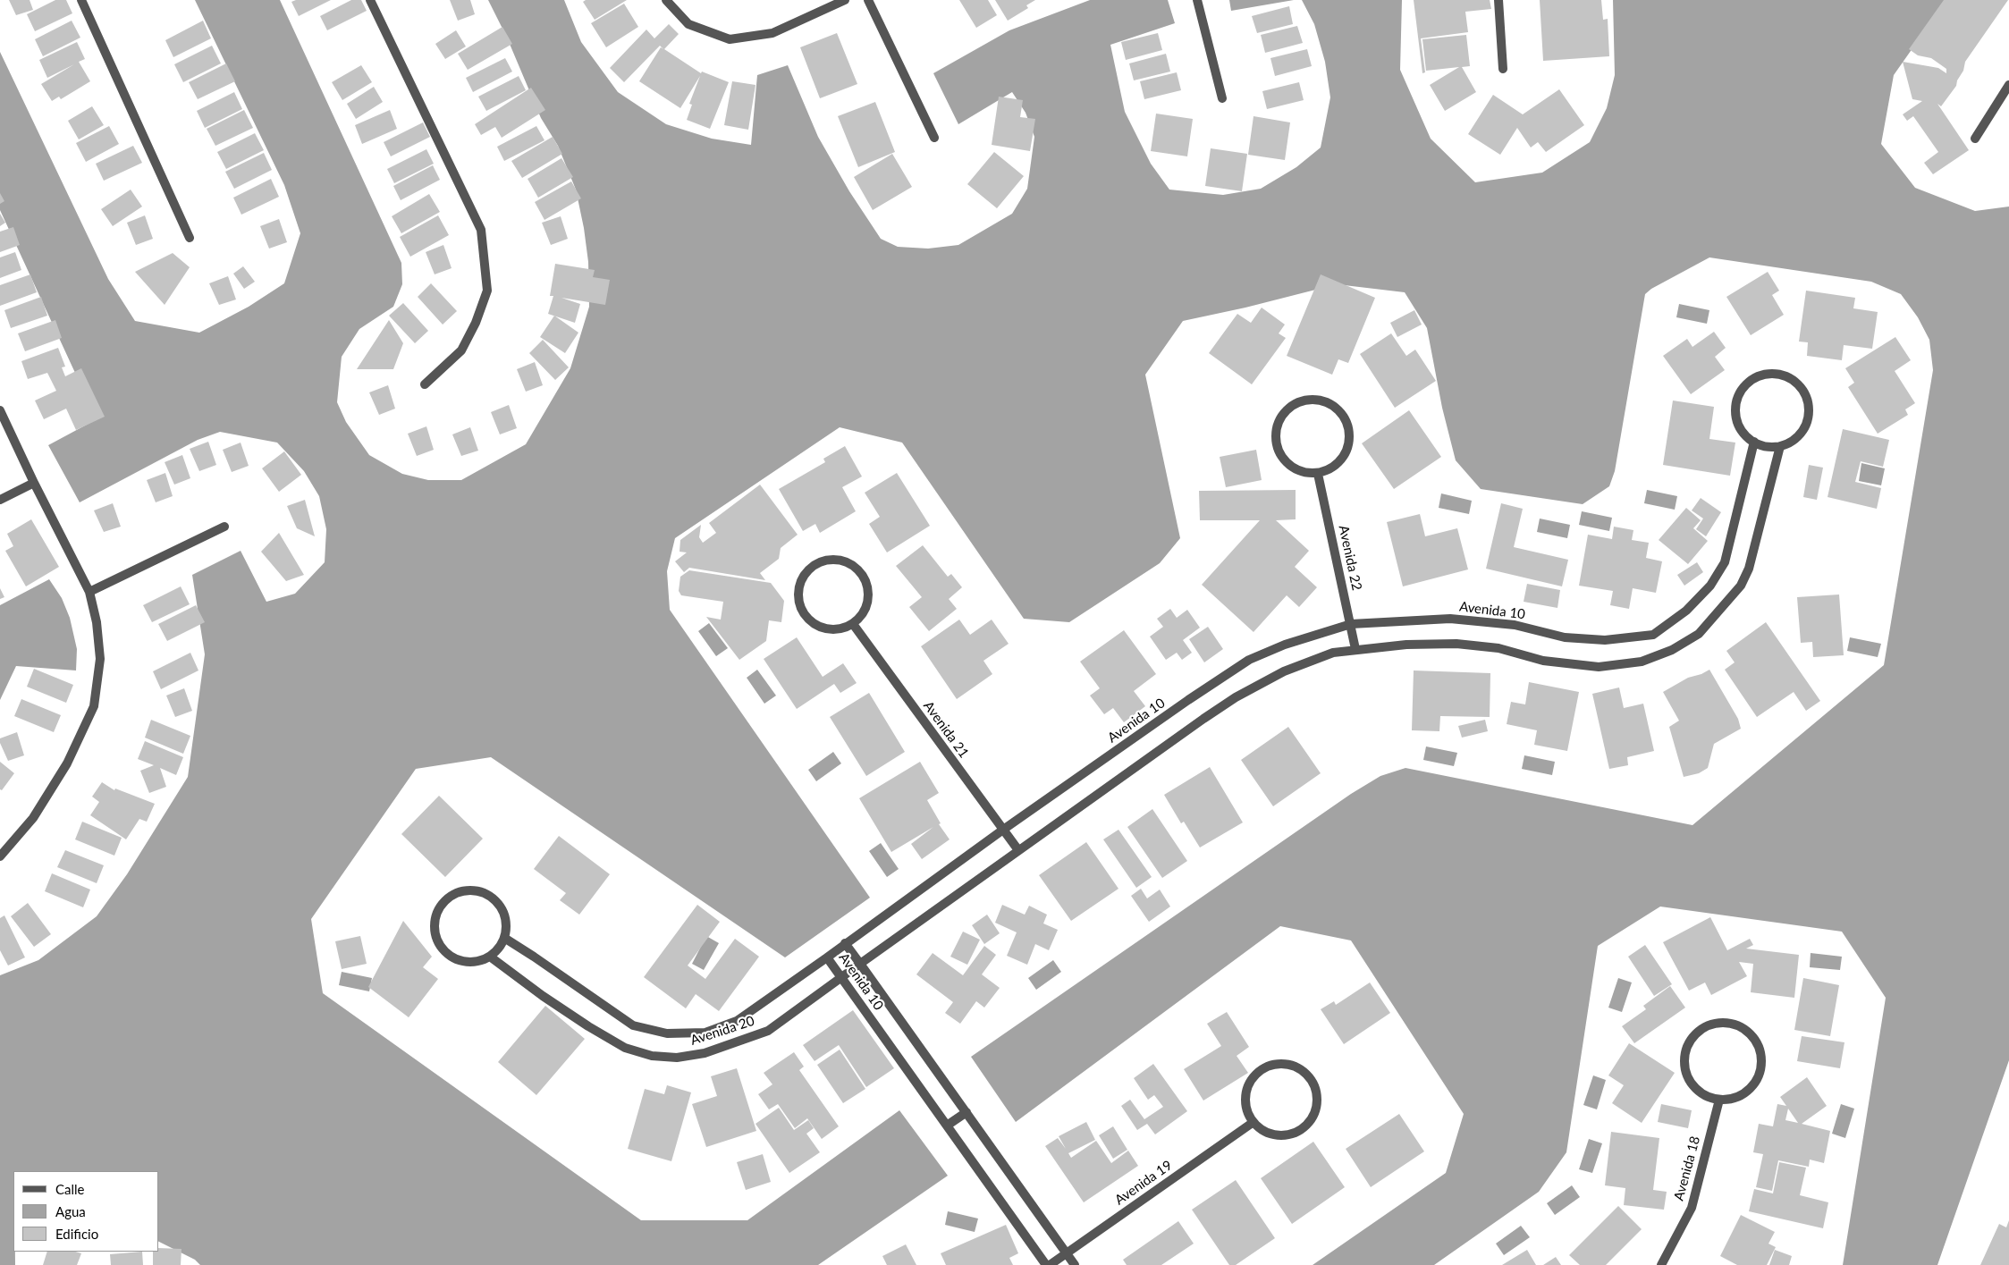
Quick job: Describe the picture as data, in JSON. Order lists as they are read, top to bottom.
{
  "streets": {
    "street": [
      "Avenida 22",
      "Avenida 10",
      "Avenida 21",
      "Avenida 20",
      "Avenida 18",
      "Avenida 19"
    ]
  },
  "crossings": [
    ["Avenida 22", "Avenida 10"],
    ["Avenida 10", "Avenida 21"],
    ["Avenida 10", "Avenida 20"],
    ["Avenida 10", "Avenida 19"]
  ],
  "legend": ["Calle", "Agua", "Edificio"]
}
